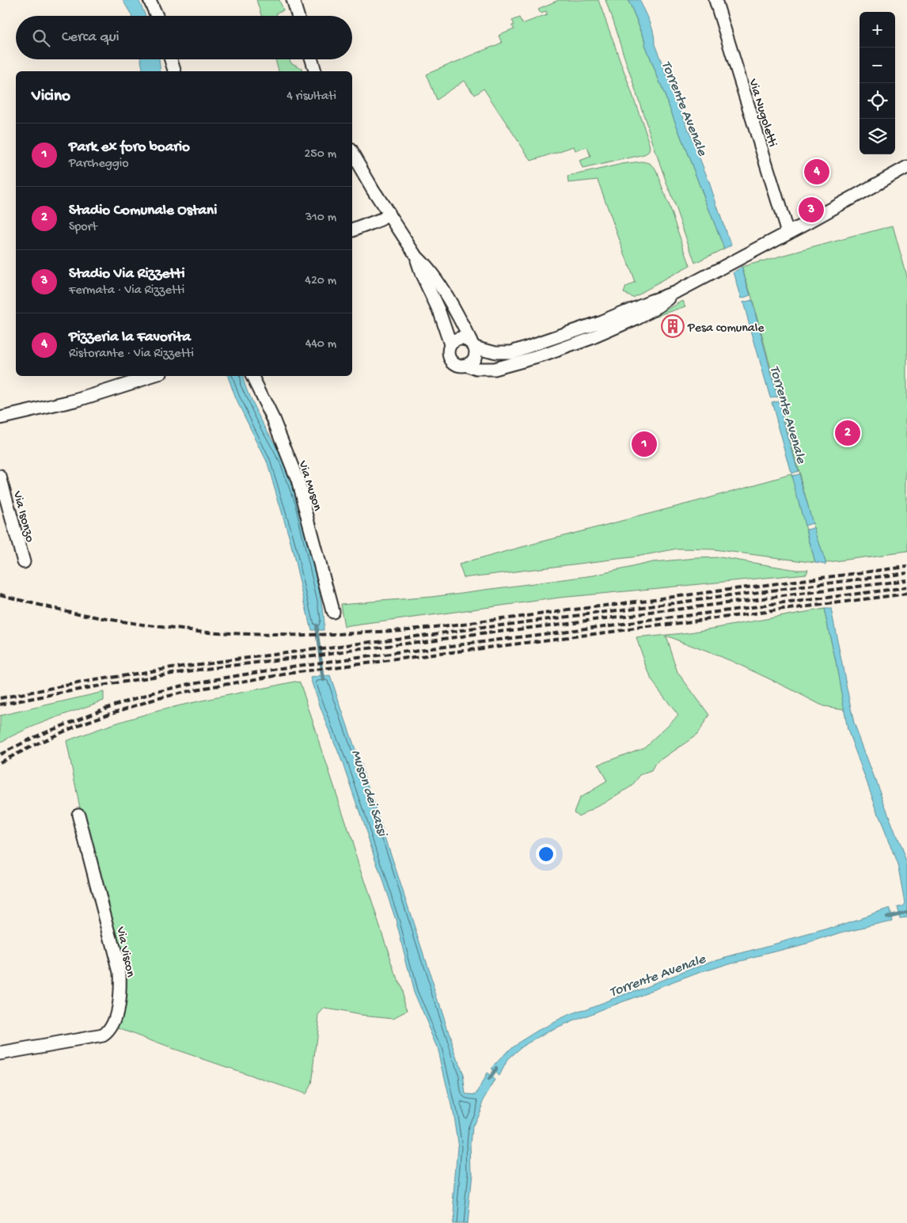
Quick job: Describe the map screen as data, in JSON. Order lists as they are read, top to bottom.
{
  "streets": {
    "street": [
      "Via Nugoletti",
      "Via Muson",
      "Via Isonzo",
      "Via Viscon"
    ]
  },
  "water": ["Torrente Avenale", "Muson dei Sassi"],
  "places": {
    "building": ["Pesa comunale"]
  },
  "page": {
    "map_buttons": ["+", "−"],
    "search": "Cerca qui",
    "heading": ["Vicino", "4 risultati"],
    "list": [
      {
        "mark": "1",
        "name": "Park ex foro boario",
        "note": "Parcheggio",
        "value": "250 m"
      },
      {
        "mark": "2",
        "name": "Stadio Comunale Ostani",
        "note": "Sport",
        "value": "310 m"
      },
      {
        "mark": "3",
        "name": "Stadio Via Rizzetti",
        "note": "Fermata · Via Rizzetti",
        "value": "420 m"
      },
      {
        "mark": "4",
        "name": "Pizzeria la Favorita",
        "note": "Ristorante · Via Rizzetti",
        "value": "440 m"
      }
    ],
    "pins": [
      "4",
      "3",
      "2",
      "1"
    ]
  }
}
